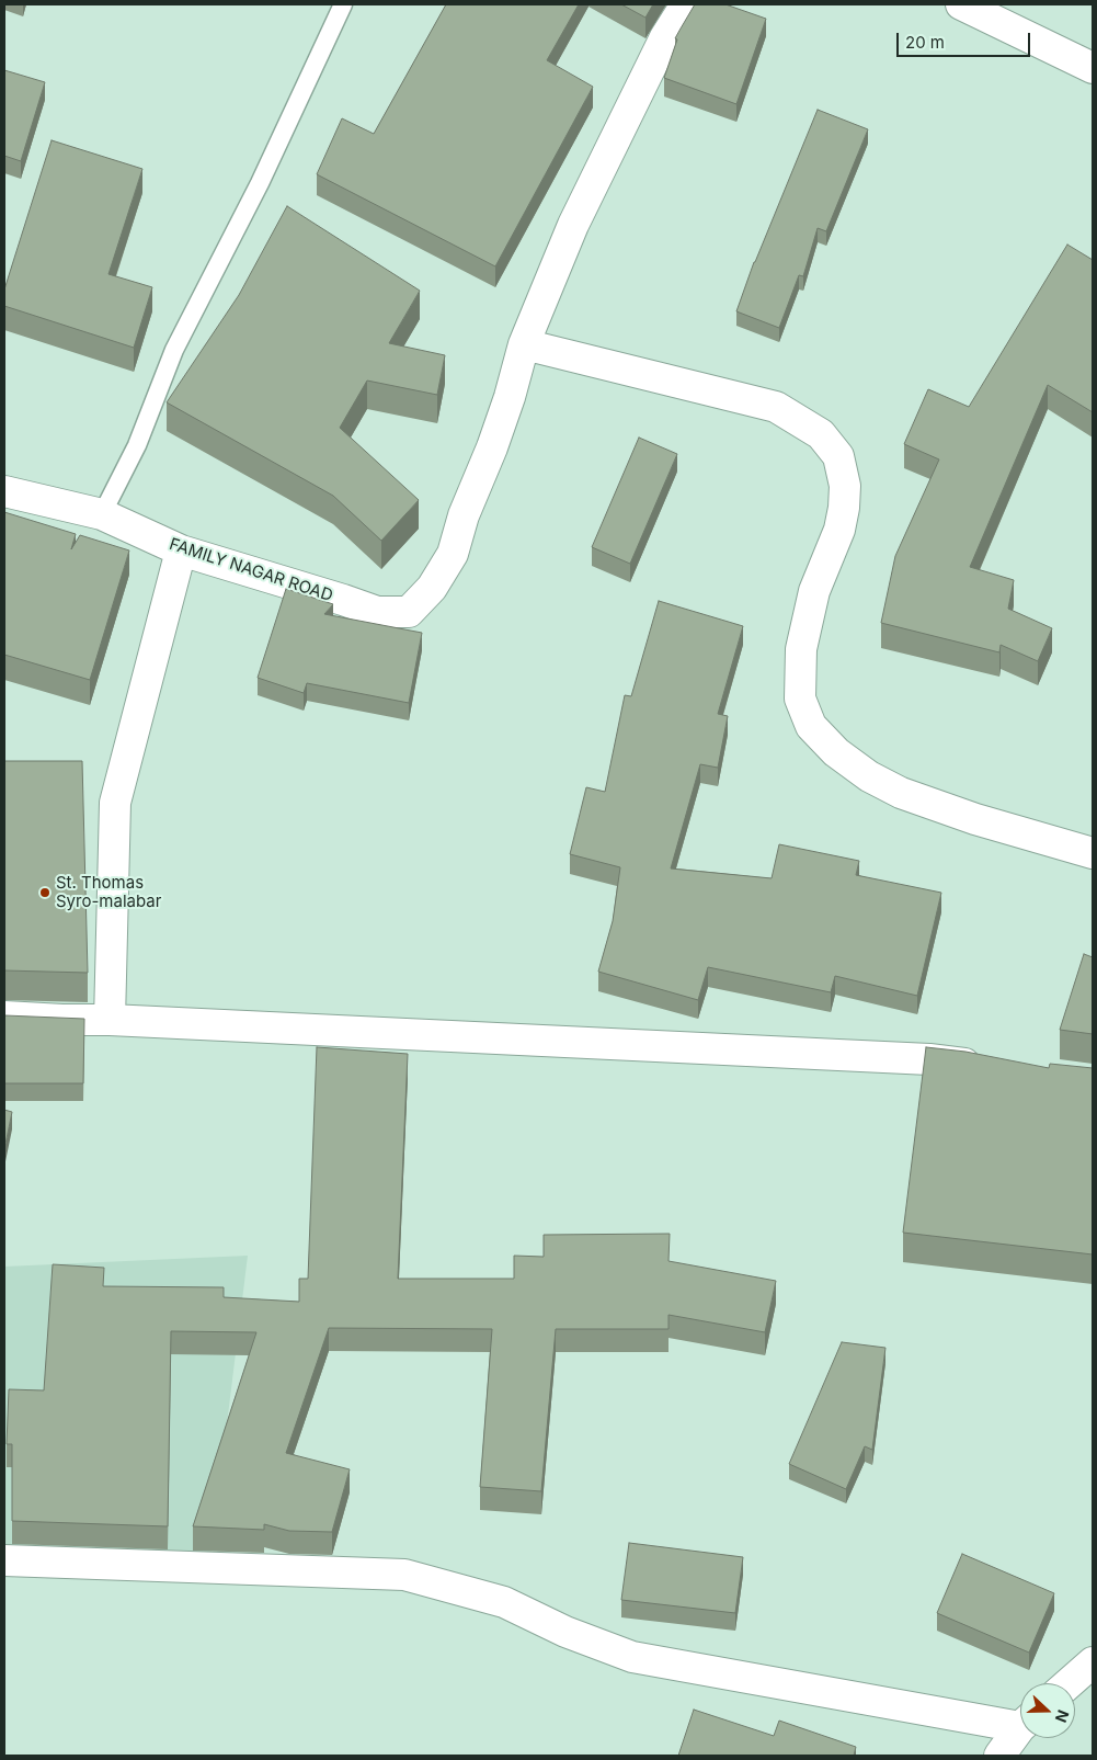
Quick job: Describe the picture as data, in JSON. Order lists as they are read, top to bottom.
{
  "streets": {
    "street": ["FAMILY NAGAR ROAD"]
  },
  "places": ["St. Thomas Syro-malabar"],
  "scale_bar": "20 m",
  "north": "right"
}
